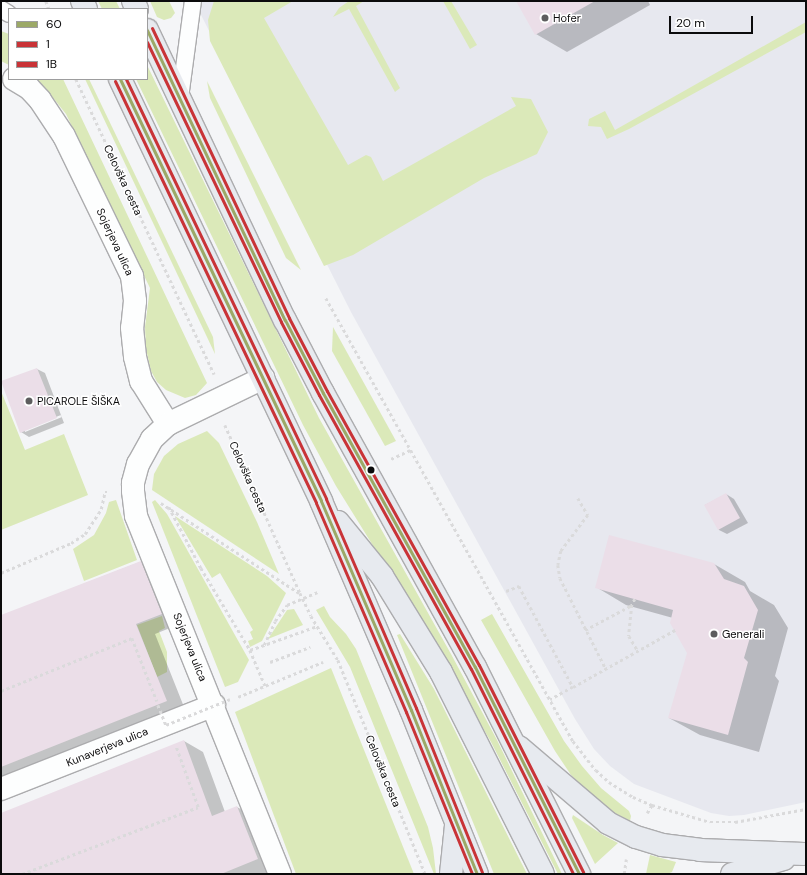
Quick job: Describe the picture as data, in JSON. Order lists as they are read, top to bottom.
{
  "streets": {
    "street": ["Sojerjeva ulica", "Kunaverjeva ulica"],
    "path": ["Celovška cesta"]
  },
  "crossings": [
    ["Celovška cesta", "Sojerjeva ulica"],
    ["Sojerjeva ulica", "Kunaverjeva ulica"]
  ],
  "places": ["Hofer", "PICAROLE ŠIŠKA", "Generali"],
  "lines": ["transit line 1B", "transit line 60", "transit line 1"],
  "legend": ["60", "1", "1B"],
  "scale_bar": "20 m"
}
